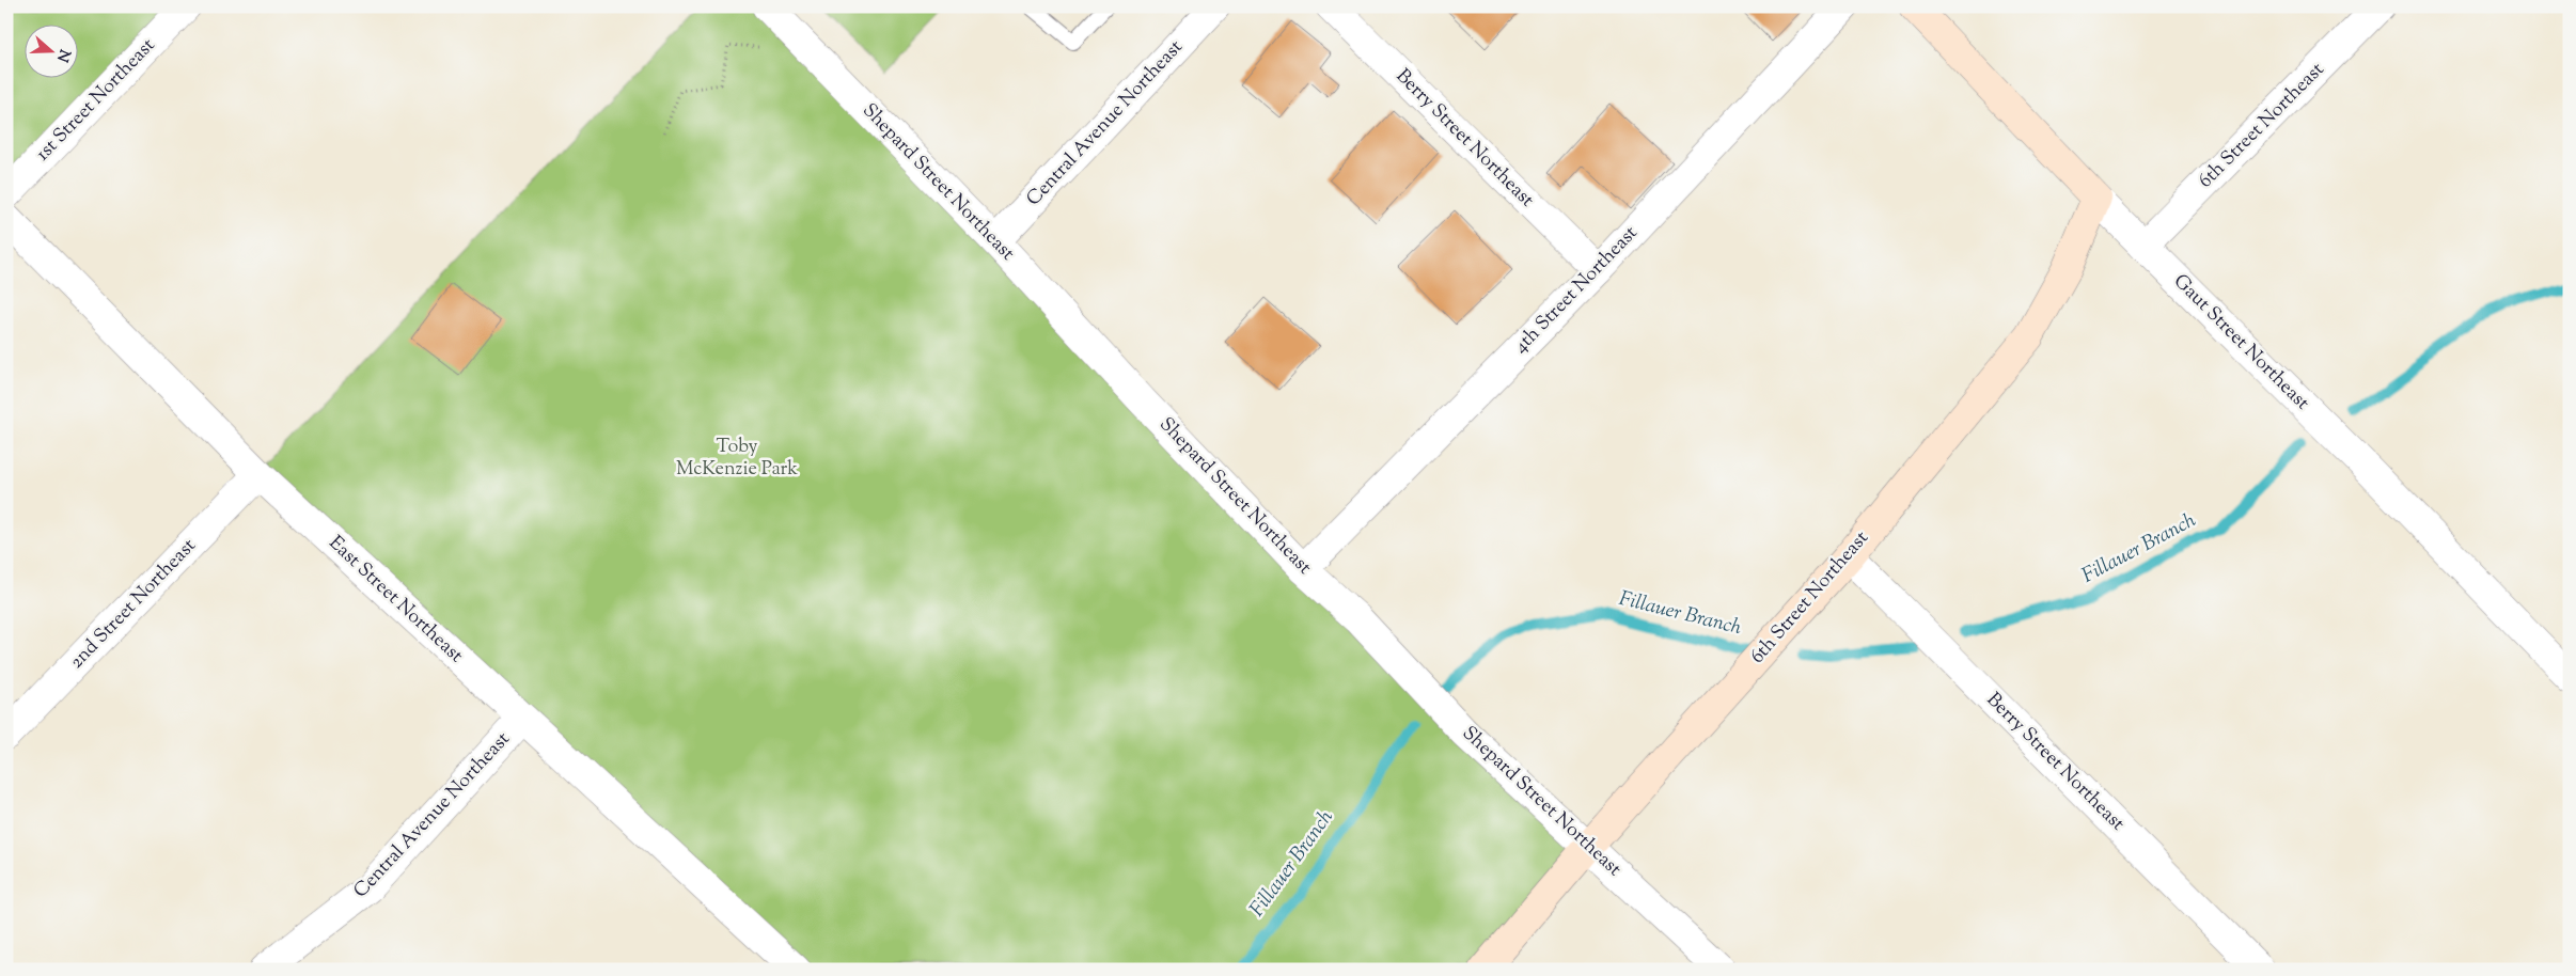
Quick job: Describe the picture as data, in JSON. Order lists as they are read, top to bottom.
{
  "streets": {
    "street": [
      "1st Street Northeast",
      "Central Avenue Northeast",
      "6th Street Northeast",
      "Berry Street Northeast",
      "Shepard Street Northeast",
      "4th Street Northeast",
      "Gaut Street Northeast",
      "East Street Northeast",
      "2nd Street Northeast"
    ]
  },
  "crossings": [
    ["Central Avenue Northeast", "Shepard Street Northeast"],
    ["Central Avenue Northeast", "East Street Northeast"],
    ["6th Street Northeast", "Berry Street Northeast"],
    ["6th Street Northeast", "Shepard Street Northeast"],
    ["6th Street Northeast", "Gaut Street Northeast"],
    ["Berry Street Northeast", "4th Street Northeast"],
    ["Shepard Street Northeast", "4th Street Northeast"],
    ["East Street Northeast", "2nd Street Northeast"]
  ],
  "water": ["Fillauer Branch"],
  "parks": ["Toby McKenzie Park"],
  "north": "right"
}
